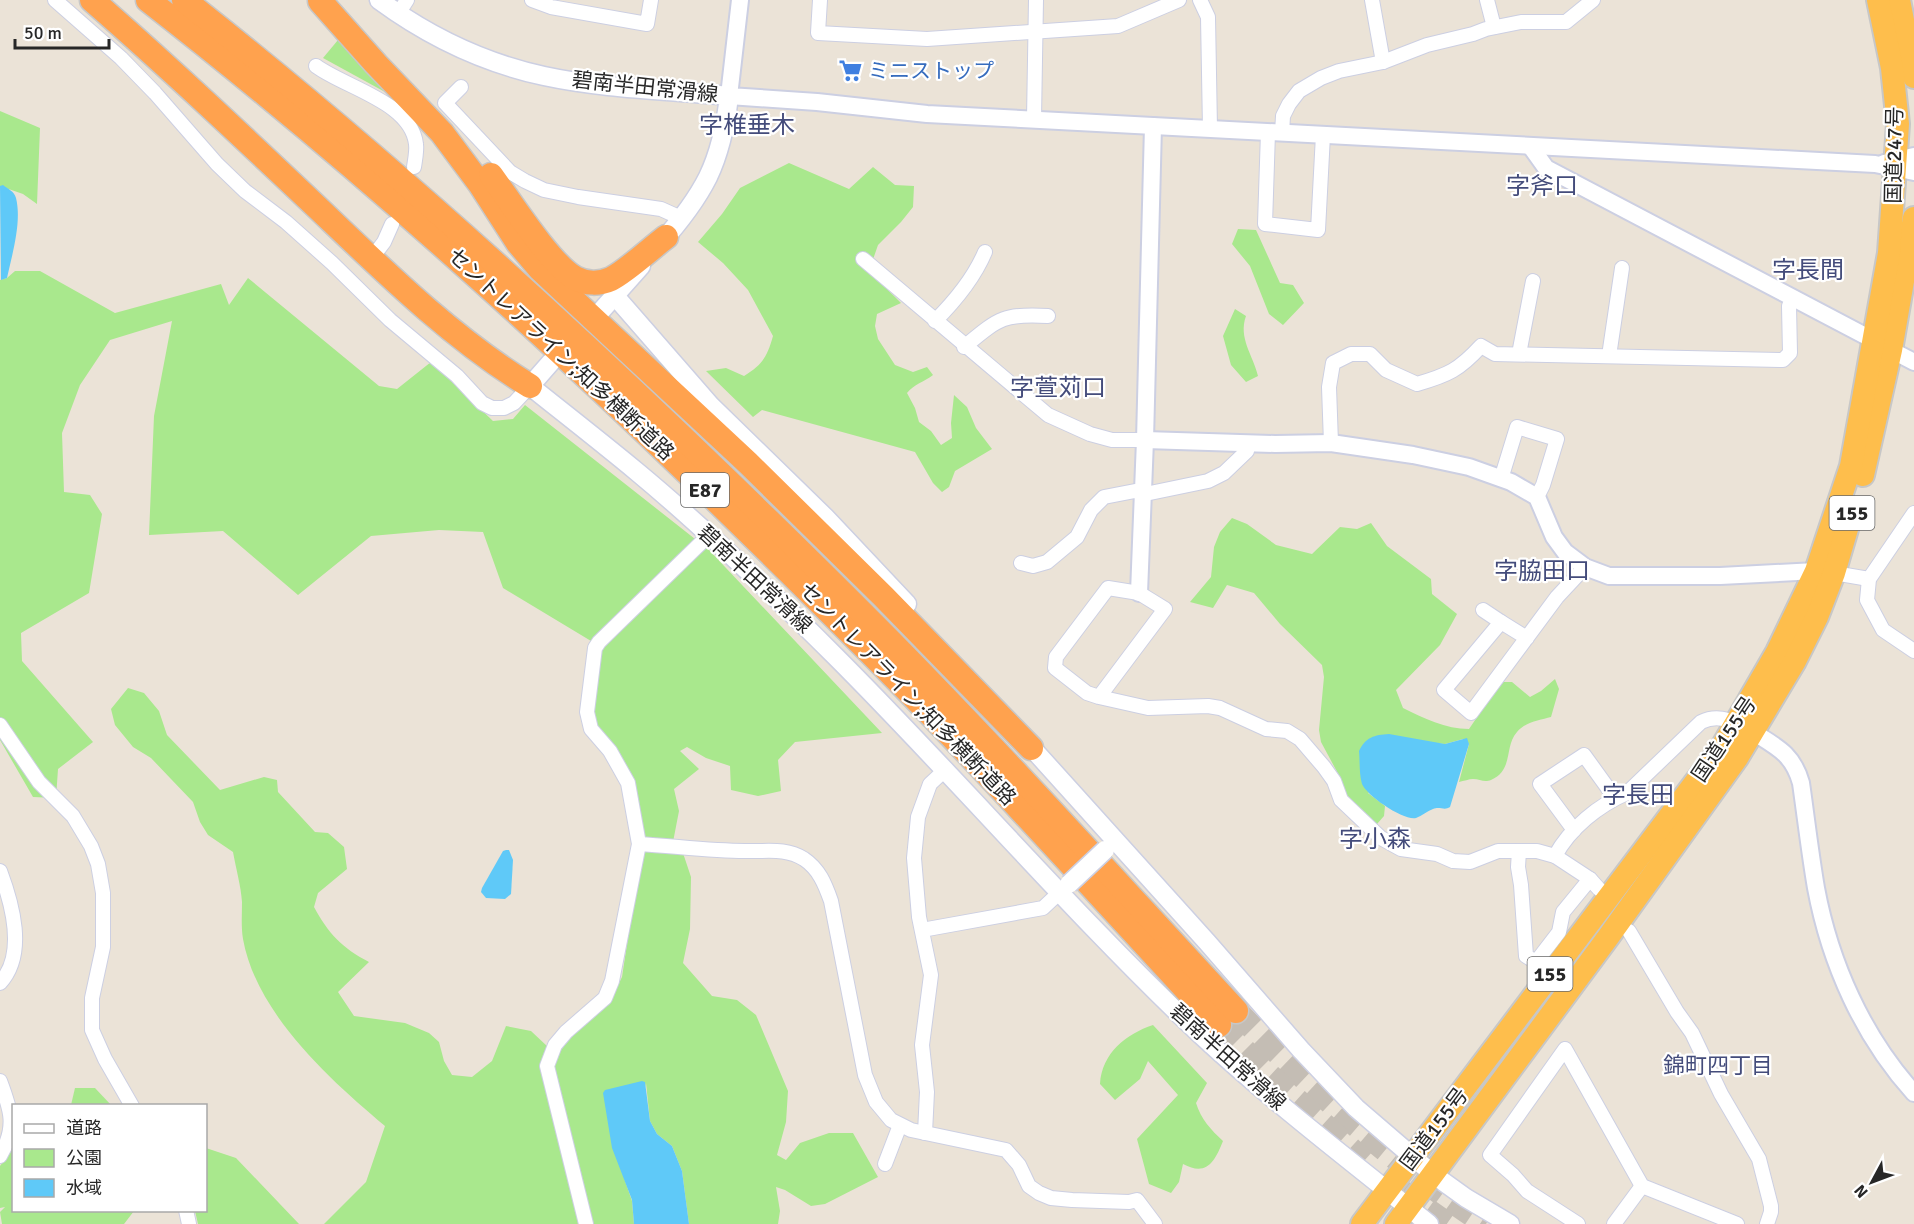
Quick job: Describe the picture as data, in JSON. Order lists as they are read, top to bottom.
{
  "streets": {
    "highway": [
      "国道247号",
      "セントレアライン;知多横断道路",
      "E87",
      "155",
      "国道155号"
    ],
    "main road": ["碧南半田常滑線"]
  },
  "crossings": [
    ["碧南半田常滑線", "国道155号"],
    ["国道247号", "国道155号"]
  ],
  "districts": [
    "字椎垂木",
    "字斧口",
    "字長間",
    "字萱苅口",
    "字脇田口",
    "字長田",
    "字小森",
    "錦町四丁目"
  ],
  "places": {
    "supermarket": ["ミニストップ"]
  },
  "legend": ["道路", "公園", "水域"],
  "scale_bar": "50 m",
  "north": "bottom left"
}
